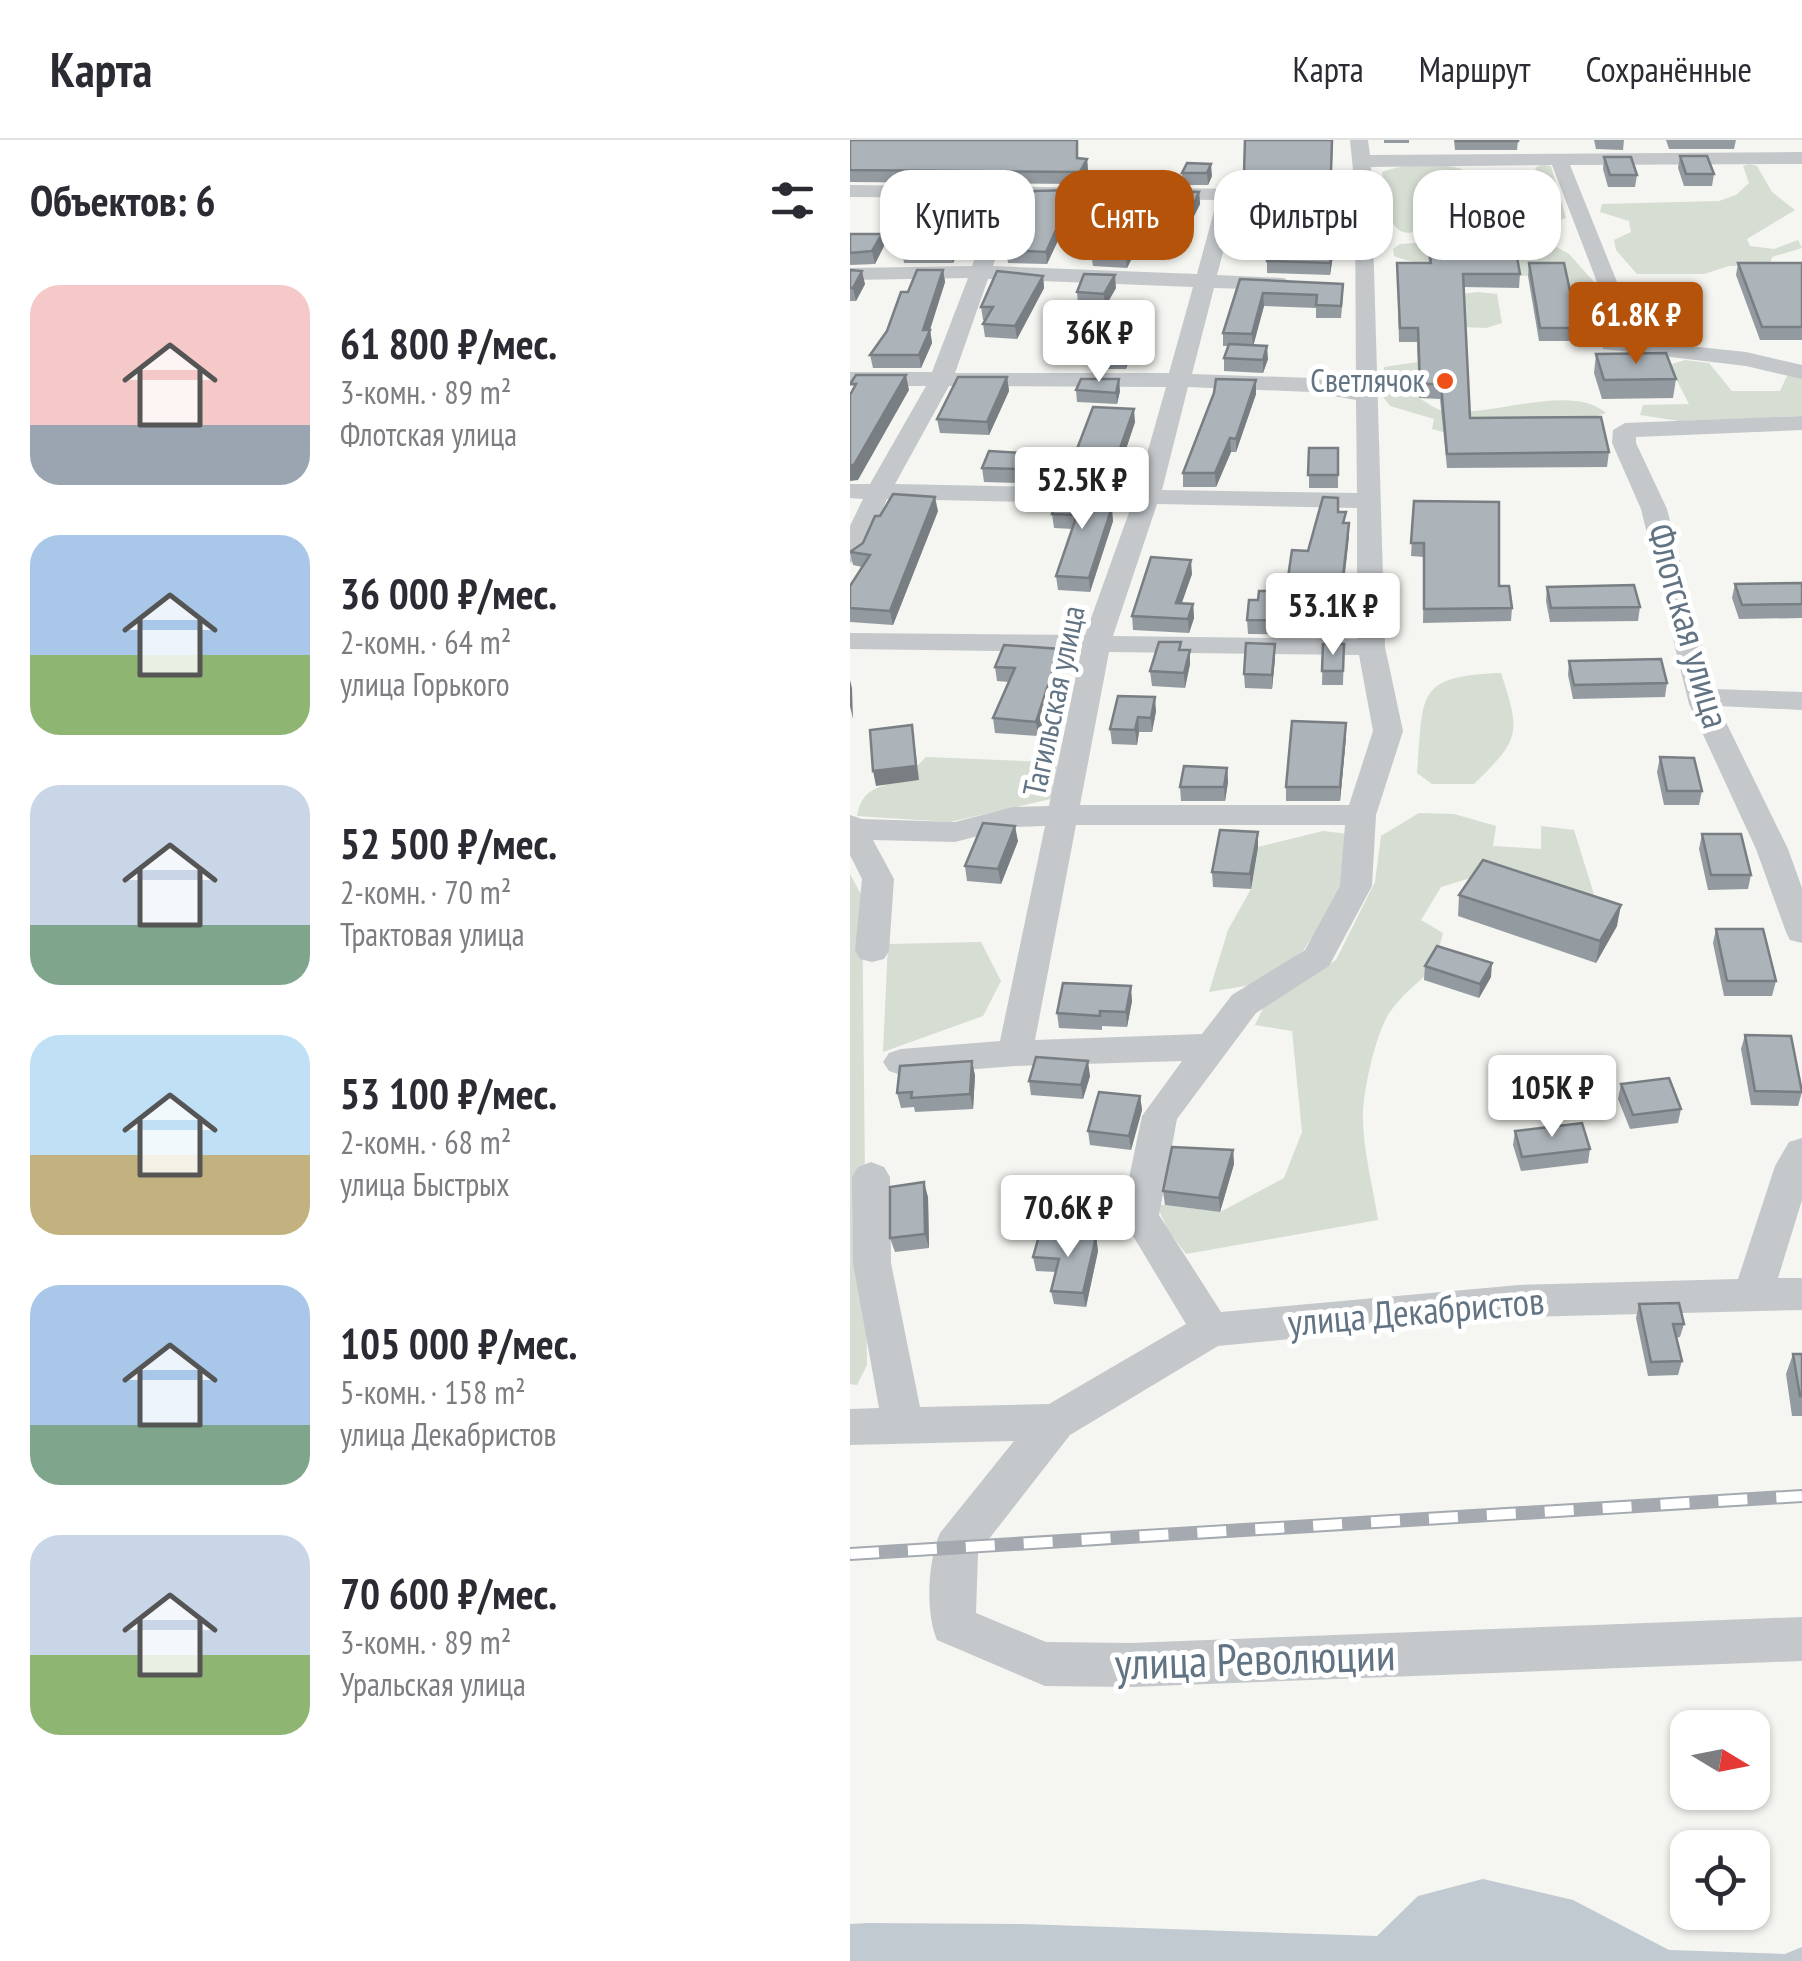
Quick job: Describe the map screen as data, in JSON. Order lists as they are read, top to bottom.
{
  "streets": {
    "street": [
      "Флотская улица",
      "Тагильская улица",
      "улица Декабристов",
      "улица Революции"
    ]
  },
  "crossings": [
    ["улица Декабристов", "улица Революции"]
  ],
  "places": ["Светлячок"],
  "north": "right",
  "page": {
    "header": "Карта",
    "nav": ["Карта", "Маршрут", "Сохранённые"],
    "heading": "Объектов: 6",
    "chip": [
      "Купить",
      "Снять",
      "Фильтры",
      "Новое"
    ],
    "list": [
      {
        "name": "61 800 ₽/мес.",
        "note": "3-комн. · 89 m² · Флотская улица"
      },
      {
        "name": "36 000 ₽/мес.",
        "note": "2-комн. · 64 m² · улица Горького"
      },
      {
        "name": "52 500 ₽/мес.",
        "note": "2-комн. · 70 m² · Трактовая улица"
      },
      {
        "name": "53 100 ₽/мес.",
        "note": "2-комн. · 68 m² · улица Быстрых"
      },
      {
        "name": "105 000 ₽/мес.",
        "note": "5-комн. · 158 m² · улица Декабристов"
      },
      {
        "name": "70 600 ₽/мес.",
        "note": "3-комн. · 89 m² · Уральская улица"
      }
    ],
    "price": [
      "61.8K ₽",
      "36K ₽",
      "52.5K ₽",
      "53.1K ₽",
      "105K ₽",
      "70.6K ₽"
    ]
  }
}
